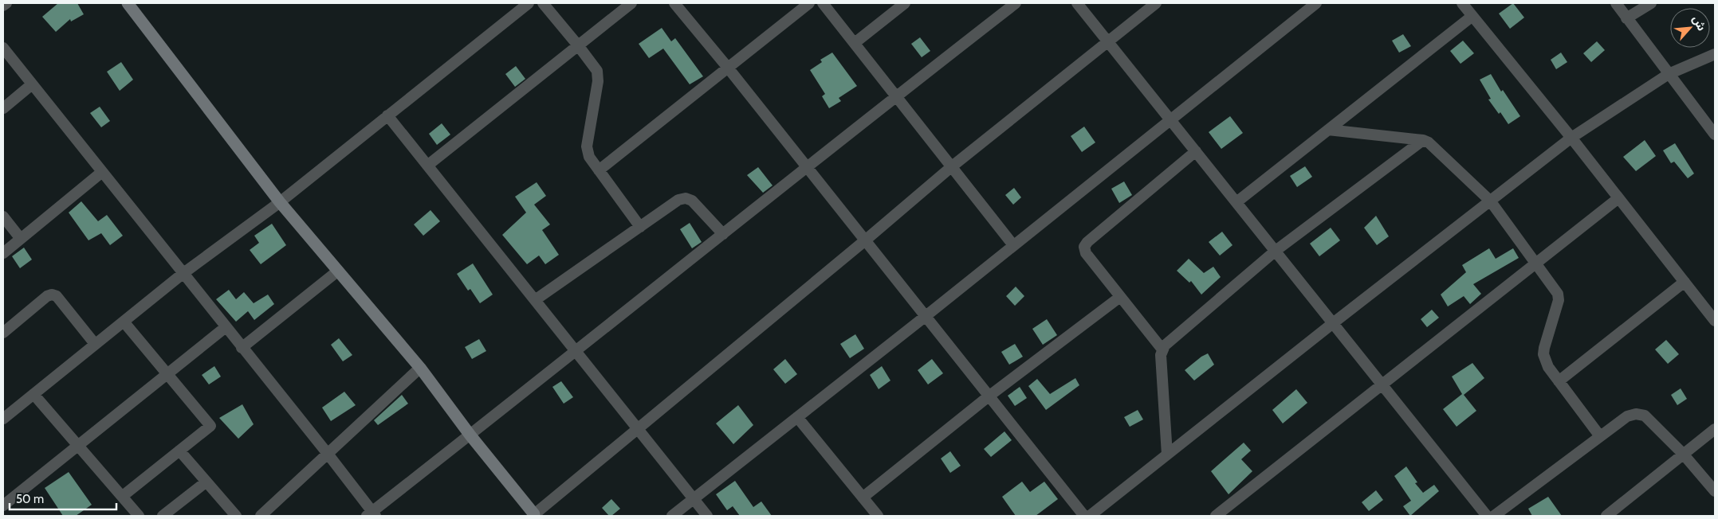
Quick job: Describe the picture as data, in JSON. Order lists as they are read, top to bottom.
{
  "scale_bar": "50 m",
  "north": "top right"
}
